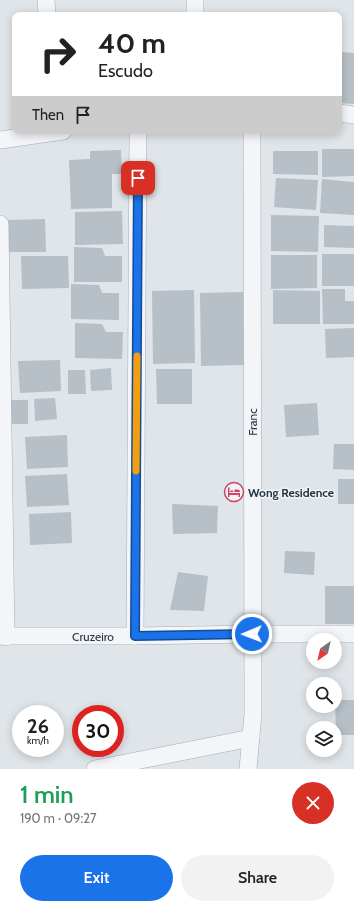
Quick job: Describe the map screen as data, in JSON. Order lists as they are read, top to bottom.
{
  "streets": {
    "street": ["Franc", "Cruzeiro"]
  },
  "crossings": [
    ["Franc", "Cruzeiro"]
  ],
  "places": {
    "hotel": ["Wong Residence"]
  },
  "north": "bottom left",
  "page": {
    "turn": ["40 m", "Escudo"],
    "then": "Then",
    "speed": "26 km/h",
    "limit": "30",
    "heading": ["1 min", "190 m · 09:27"],
    "buttons": ["Exit", "Share"]
  }
}
